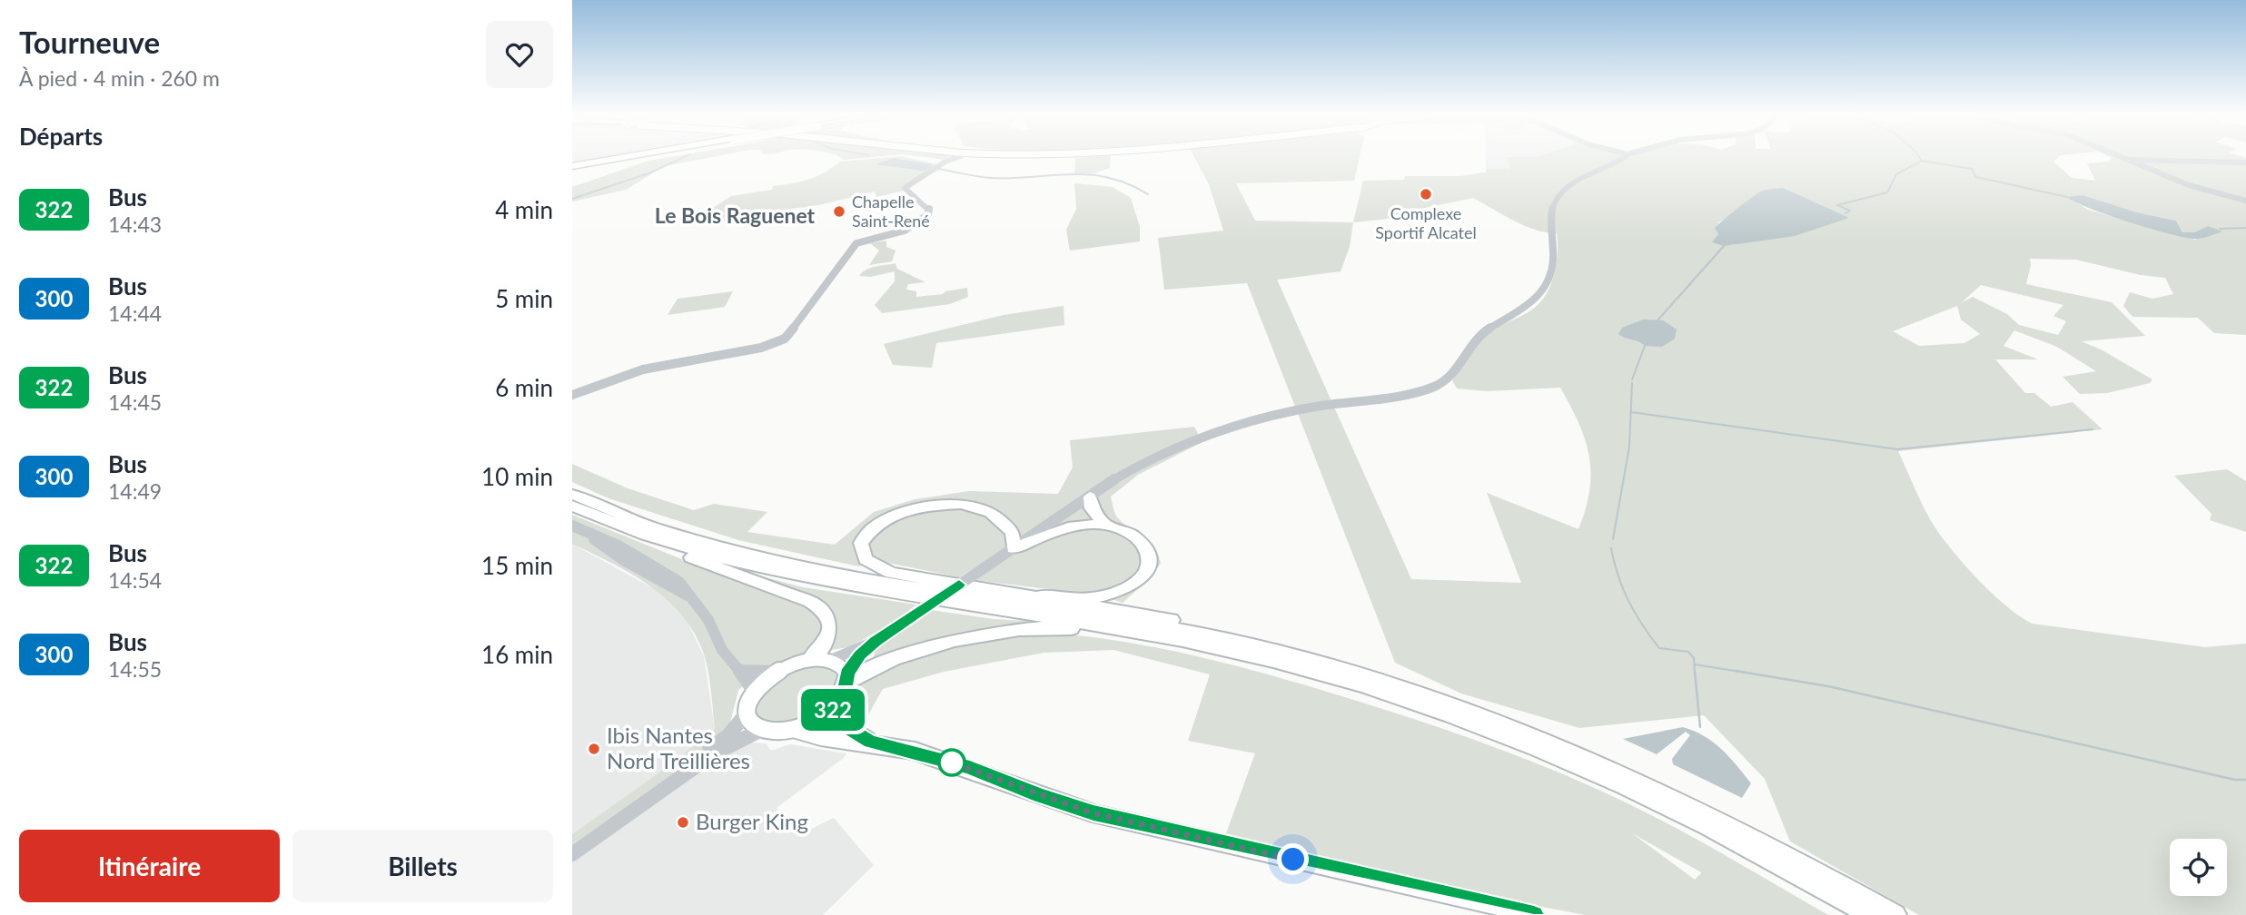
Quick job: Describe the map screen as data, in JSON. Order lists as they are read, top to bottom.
{
  "districts": ["Le Bois Raguenet"],
  "places": [
    "Complexe Sportif Alcatel",
    "Chapelle Saint-René",
    "Ibis Nantes Nord Treillières",
    "Burger King"
  ],
  "lines": ["bus line 322"],
  "page": {
    "heading": [
      ["Tourneuve", "À pied · 4 min · 260 m"],
      "Départs"
    ],
    "on_map": "322",
    "list": [
      {
        "mark": "322",
        "name": "Bus",
        "note": "14:43",
        "value": "4 min"
      },
      {
        "mark": "300",
        "name": "Bus",
        "note": "14:44",
        "value": "5 min"
      },
      {
        "mark": "322",
        "name": "Bus",
        "note": "14:45",
        "value": "6 min"
      },
      {
        "mark": "300",
        "name": "Bus",
        "note": "14:49",
        "value": "10 min"
      },
      {
        "mark": "322",
        "name": "Bus",
        "note": "14:54",
        "value": "15 min"
      },
      {
        "mark": "300",
        "name": "Bus",
        "note": "14:55",
        "value": "16 min"
      }
    ],
    "buttons": ["Itinéraire", "Billets"]
  }
}
